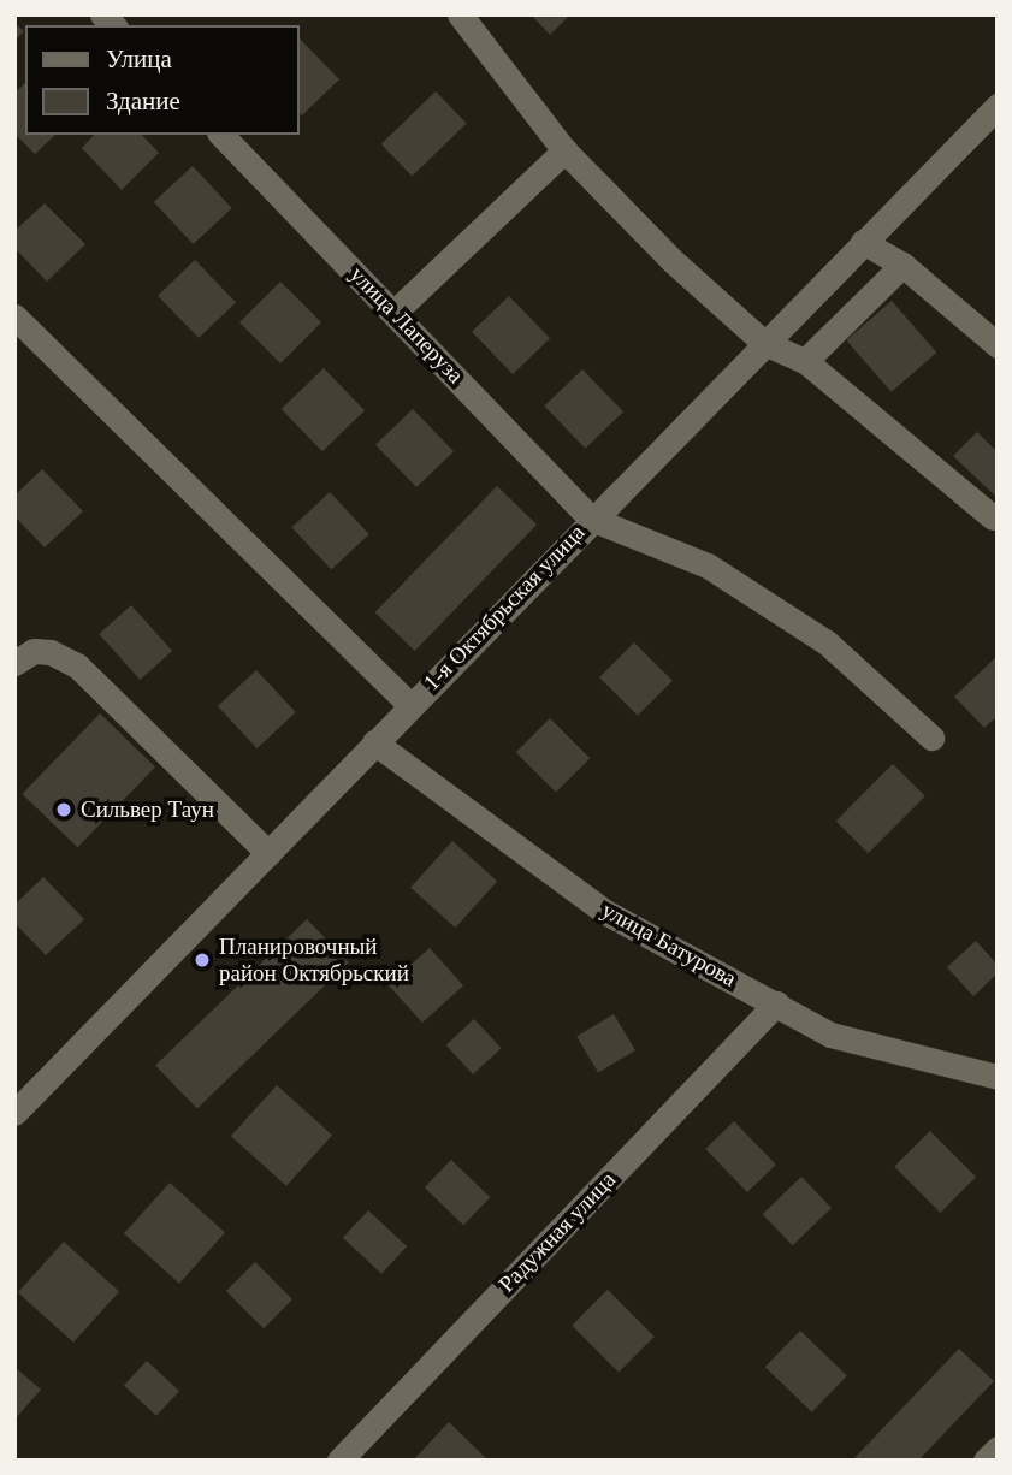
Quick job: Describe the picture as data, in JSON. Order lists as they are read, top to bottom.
{
  "streets": {
    "street": [
      "улица Лаперуза",
      "1-я Октябрьская улица",
      "улица Батурова",
      "Радужная улица"
    ]
  },
  "crossings": [
    ["улица Лаперуза", "1-я Октябрьская улица"],
    ["1-я Октябрьская улица", "улица Батурова"],
    ["улица Батурова", "Радужная улица"]
  ],
  "places": ["Сильвер Таун", "Планировочный район Октябрьский"],
  "legend": ["Улица", "Здание"]
}
